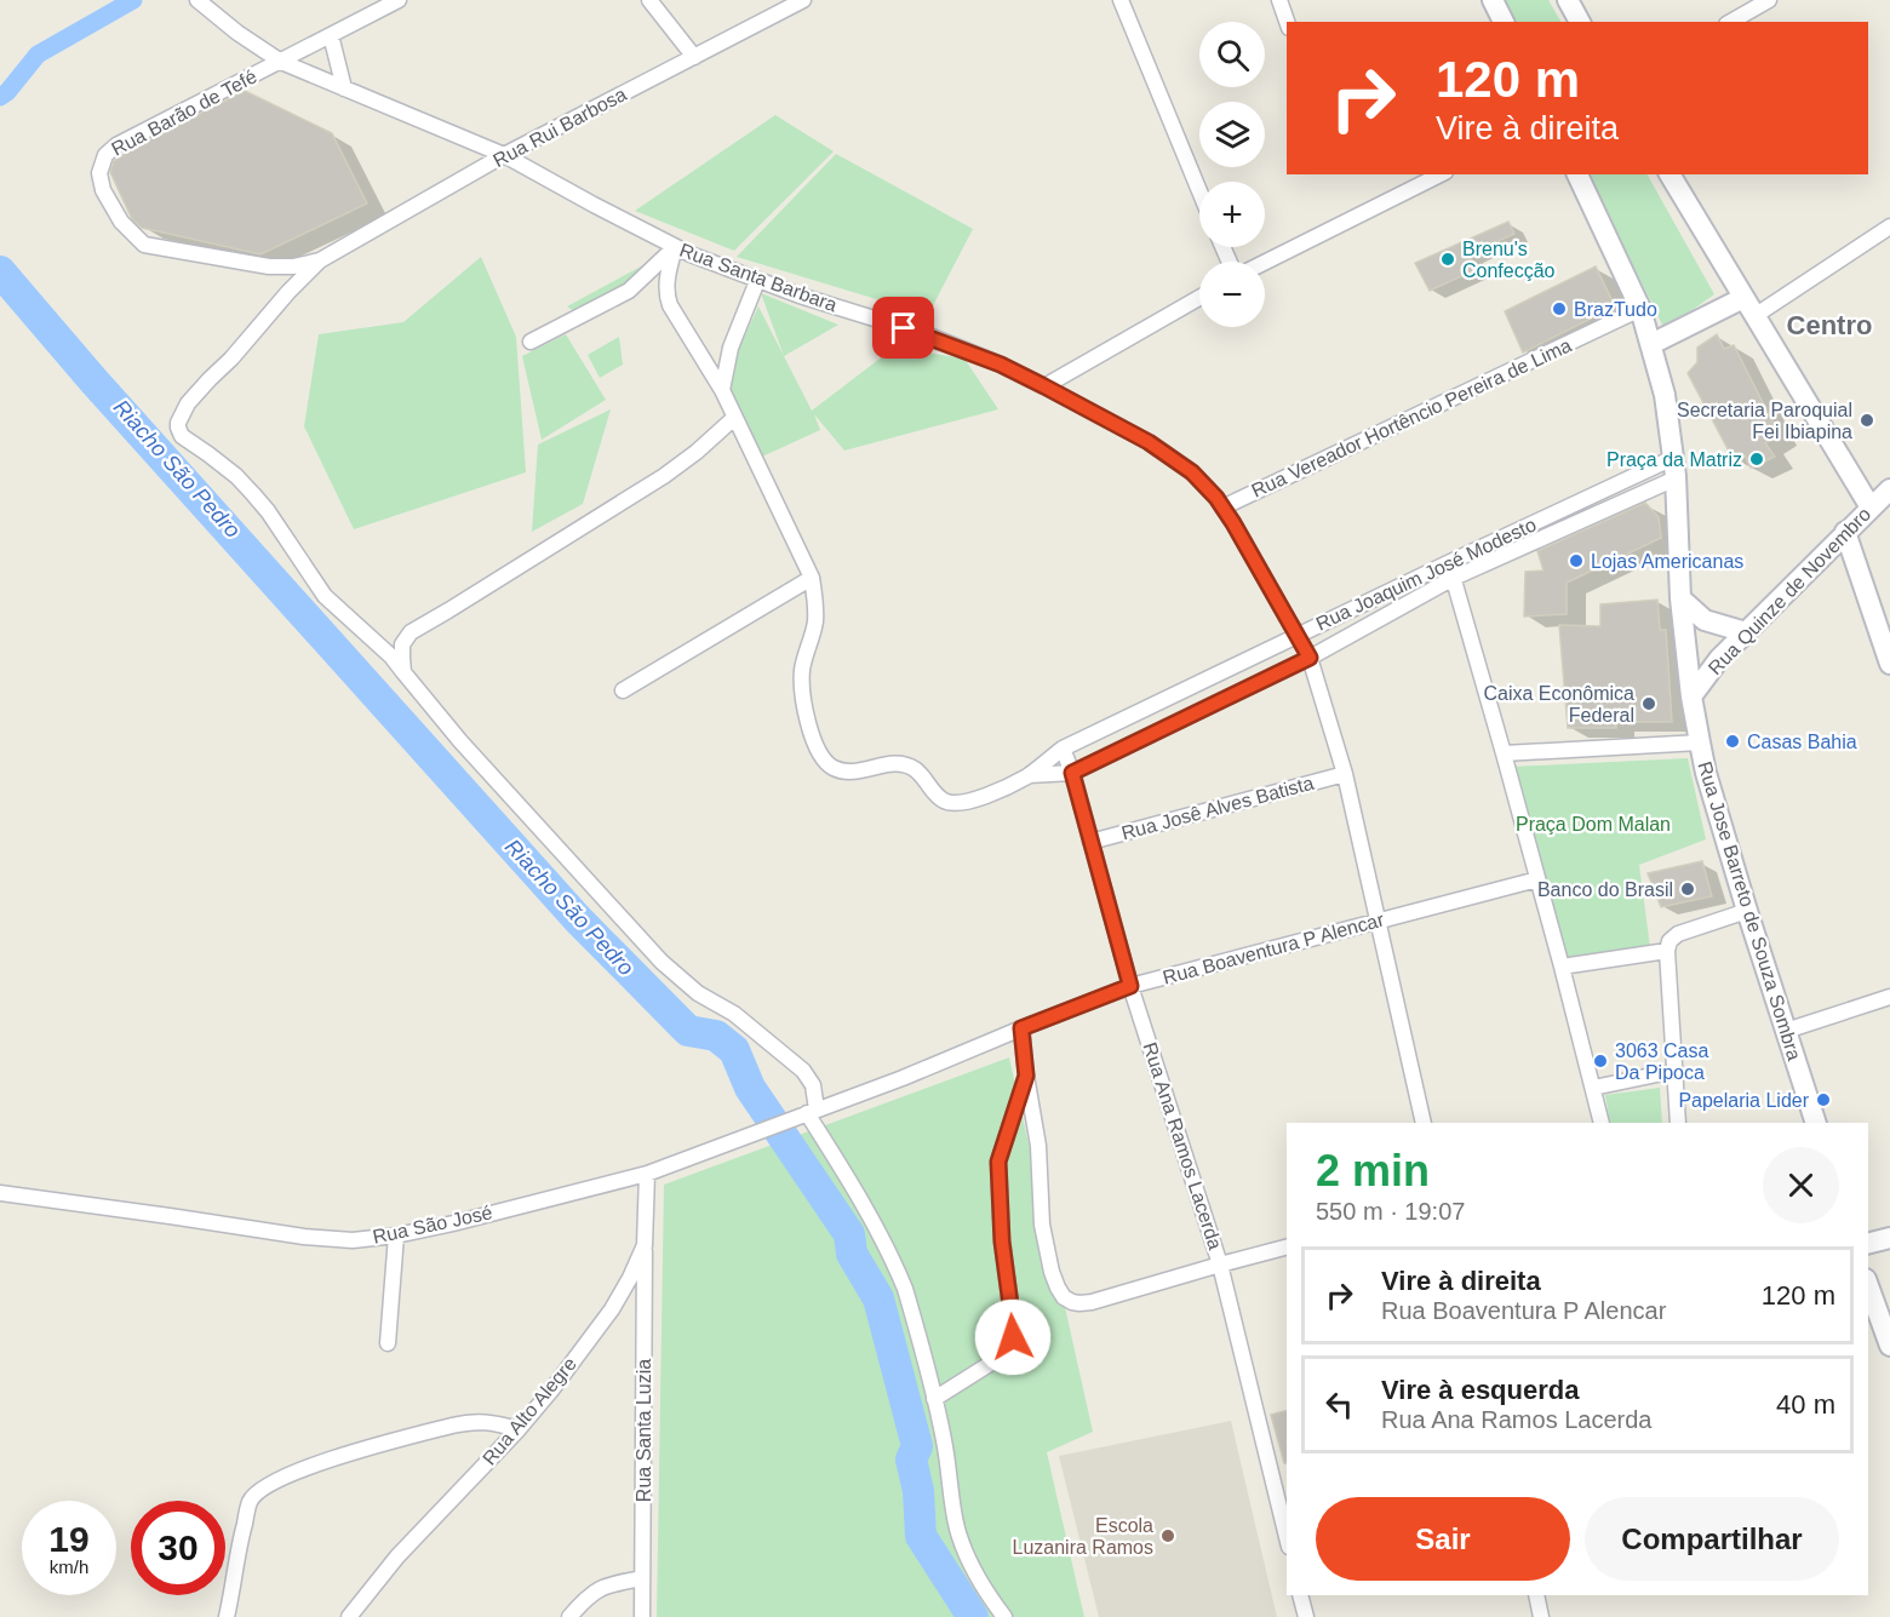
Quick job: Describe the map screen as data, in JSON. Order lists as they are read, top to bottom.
{
  "streets": {
    "main road": ["Rua Quinze de Novembro", "Rua Jose Barreto de Souza Sombra"],
    "street": [
      "Rua Barão de Tefé",
      "Rua Rui Barbosa",
      "Rua Santa Barbara",
      "Rua Vereador Hortêncio Pereira de Lima",
      "Rua Joaquim José Modesto",
      "Rua Josê Alves Batista",
      "Rua Boaventura P Alencar",
      "Rua Ana Ramos Lacerda",
      "Rua São José",
      "Rua Alto Alegre",
      "Rua Santa Luzia"
    ]
  },
  "crossings": [
    ["Rua Barão de Tefé", "Rua Rui Barbosa"],
    ["Rua Barão de Tefé", "Rua Santa Barbara"],
    ["Rua Rui Barbosa", "Rua Santa Barbara"],
    ["Rua Santa Barbara", "Rua Vereador Hortêncio Pereira de Lima"],
    ["Rua Santa Barbara", "Rua Joaquim José Modesto"],
    ["Rua Santa Barbara", "Rua Josê Alves Batista"],
    ["Rua Santa Barbara", "Rua Boaventura P Alencar"],
    ["Rua Vereador Hortêncio Pereira de Lima", "Rua Jose Barreto de Souza Sombra"],
    ["Rua Joaquim José Modesto", "Rua Jose Barreto de Souza Sombra"],
    ["Rua Joaquim José Modesto", "Rua Ana Ramos Lacerda"],
    ["Rua Quinze de Novembro", "Rua Jose Barreto de Souza Sombra"],
    ["Rua Josê Alves Batista", "Rua Ana Ramos Lacerda"],
    ["Rua Boaventura P Alencar", "Rua Ana Ramos Lacerda"],
    ["Rua Boaventura P Alencar", "Rua São José"],
    ["Rua São José", "Rua Alto Alegre"],
    ["Rua Alto Alegre", "Rua Santa Luzia"]
  ],
  "districts": ["Centro"],
  "water": ["Riacho São Pedro"],
  "parks": ["Praça Dom Malan"],
  "places": [
    "Brenu's Confecção",
    "BrazTudo",
    "Secretaria Paroquial Fei Ibiapina",
    "Praça da Matriz",
    "Lojas Americanas",
    "Caixa Econômica Federal",
    "Casas Bahia",
    "Banco do Brasil",
    "3063 Casa Da Pipoca",
    "Papelaria Lider",
    "Escola Luzanira Ramos"
  ],
  "page": {
    "map_buttons": ["+", "−"],
    "turn": ["120 m", "Vire à direita"],
    "heading": ["2 min", "550 m · 19:07"],
    "list": [
      {
        "name": "Vire à direita",
        "note": "Rua Boaventura P Alencar",
        "value": "120 m"
      },
      {
        "name": "Vire à esquerda",
        "note": "Rua Ana Ramos Lacerda",
        "value": "40 m"
      }
    ],
    "buttons": ["Sair", "Compartilhar"],
    "speed": "19 km/h",
    "limit": "30"
  }
}
